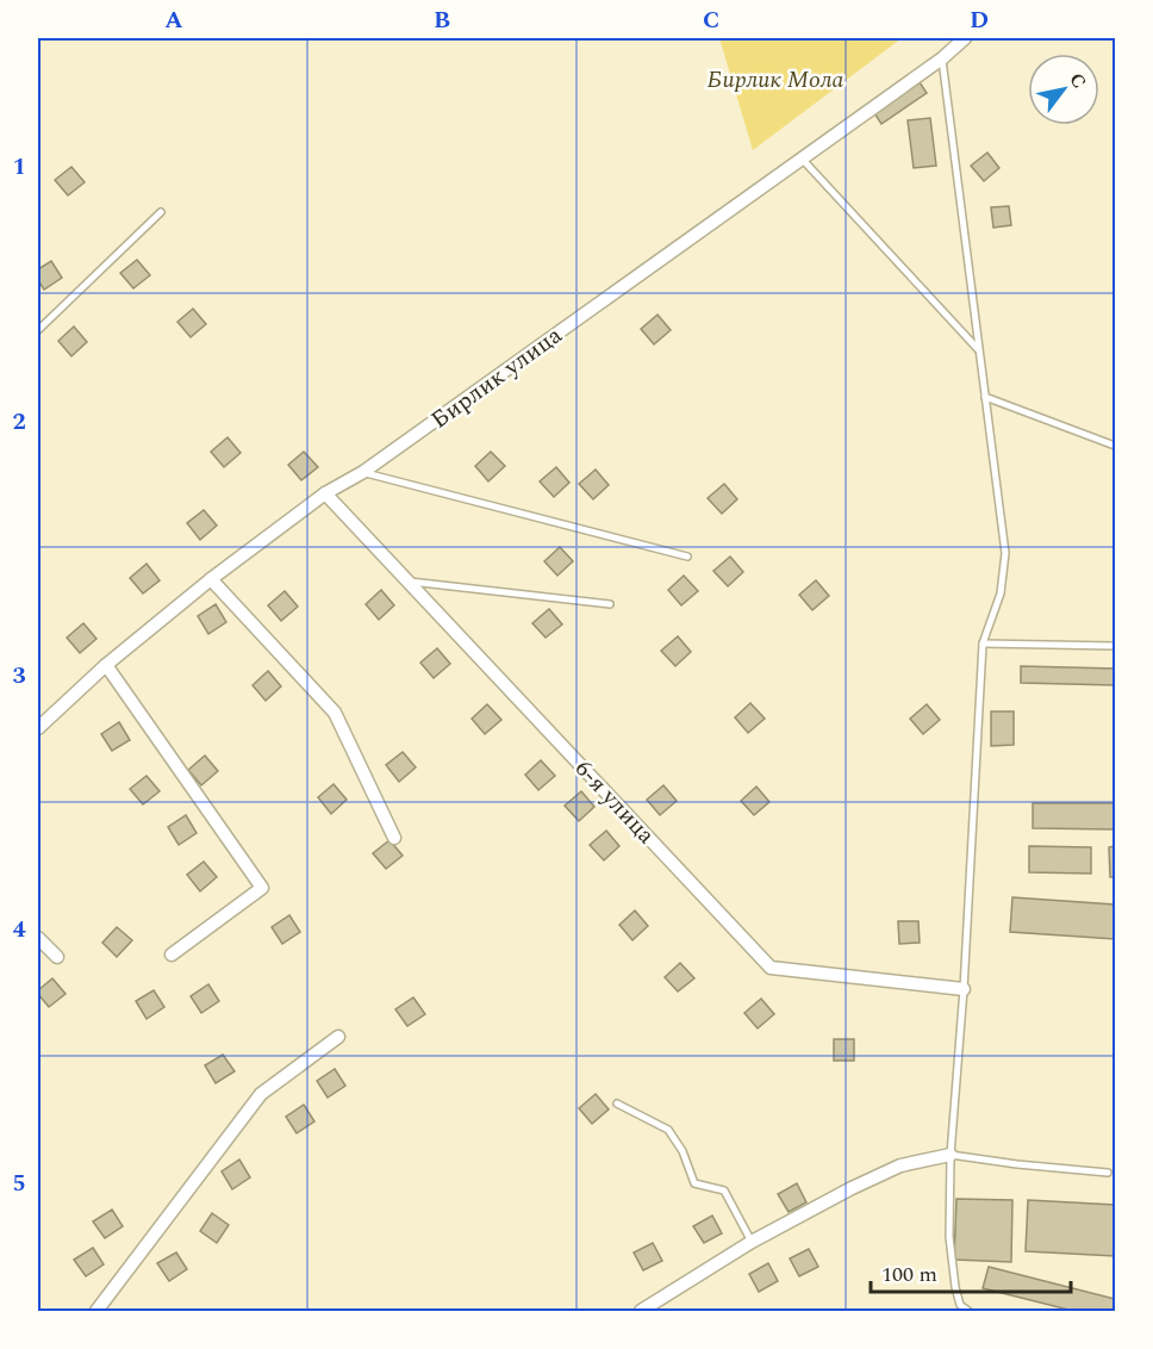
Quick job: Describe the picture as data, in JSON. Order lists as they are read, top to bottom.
{
  "streets": {
    "street": ["Бирлик улица", "6-я улица"]
  },
  "crossings": [
    ["Бирлик улица", "6-я улица"]
  ],
  "parks": ["Бирлик Мола"],
  "scale_bar": "100 m",
  "north": "top right",
  "grid": {
    "columns": [
      "A",
      "B",
      "C",
      "D"
    ],
    "rows": [
      "1",
      "2",
      "3",
      "4",
      "5"
    ]
  }
}
